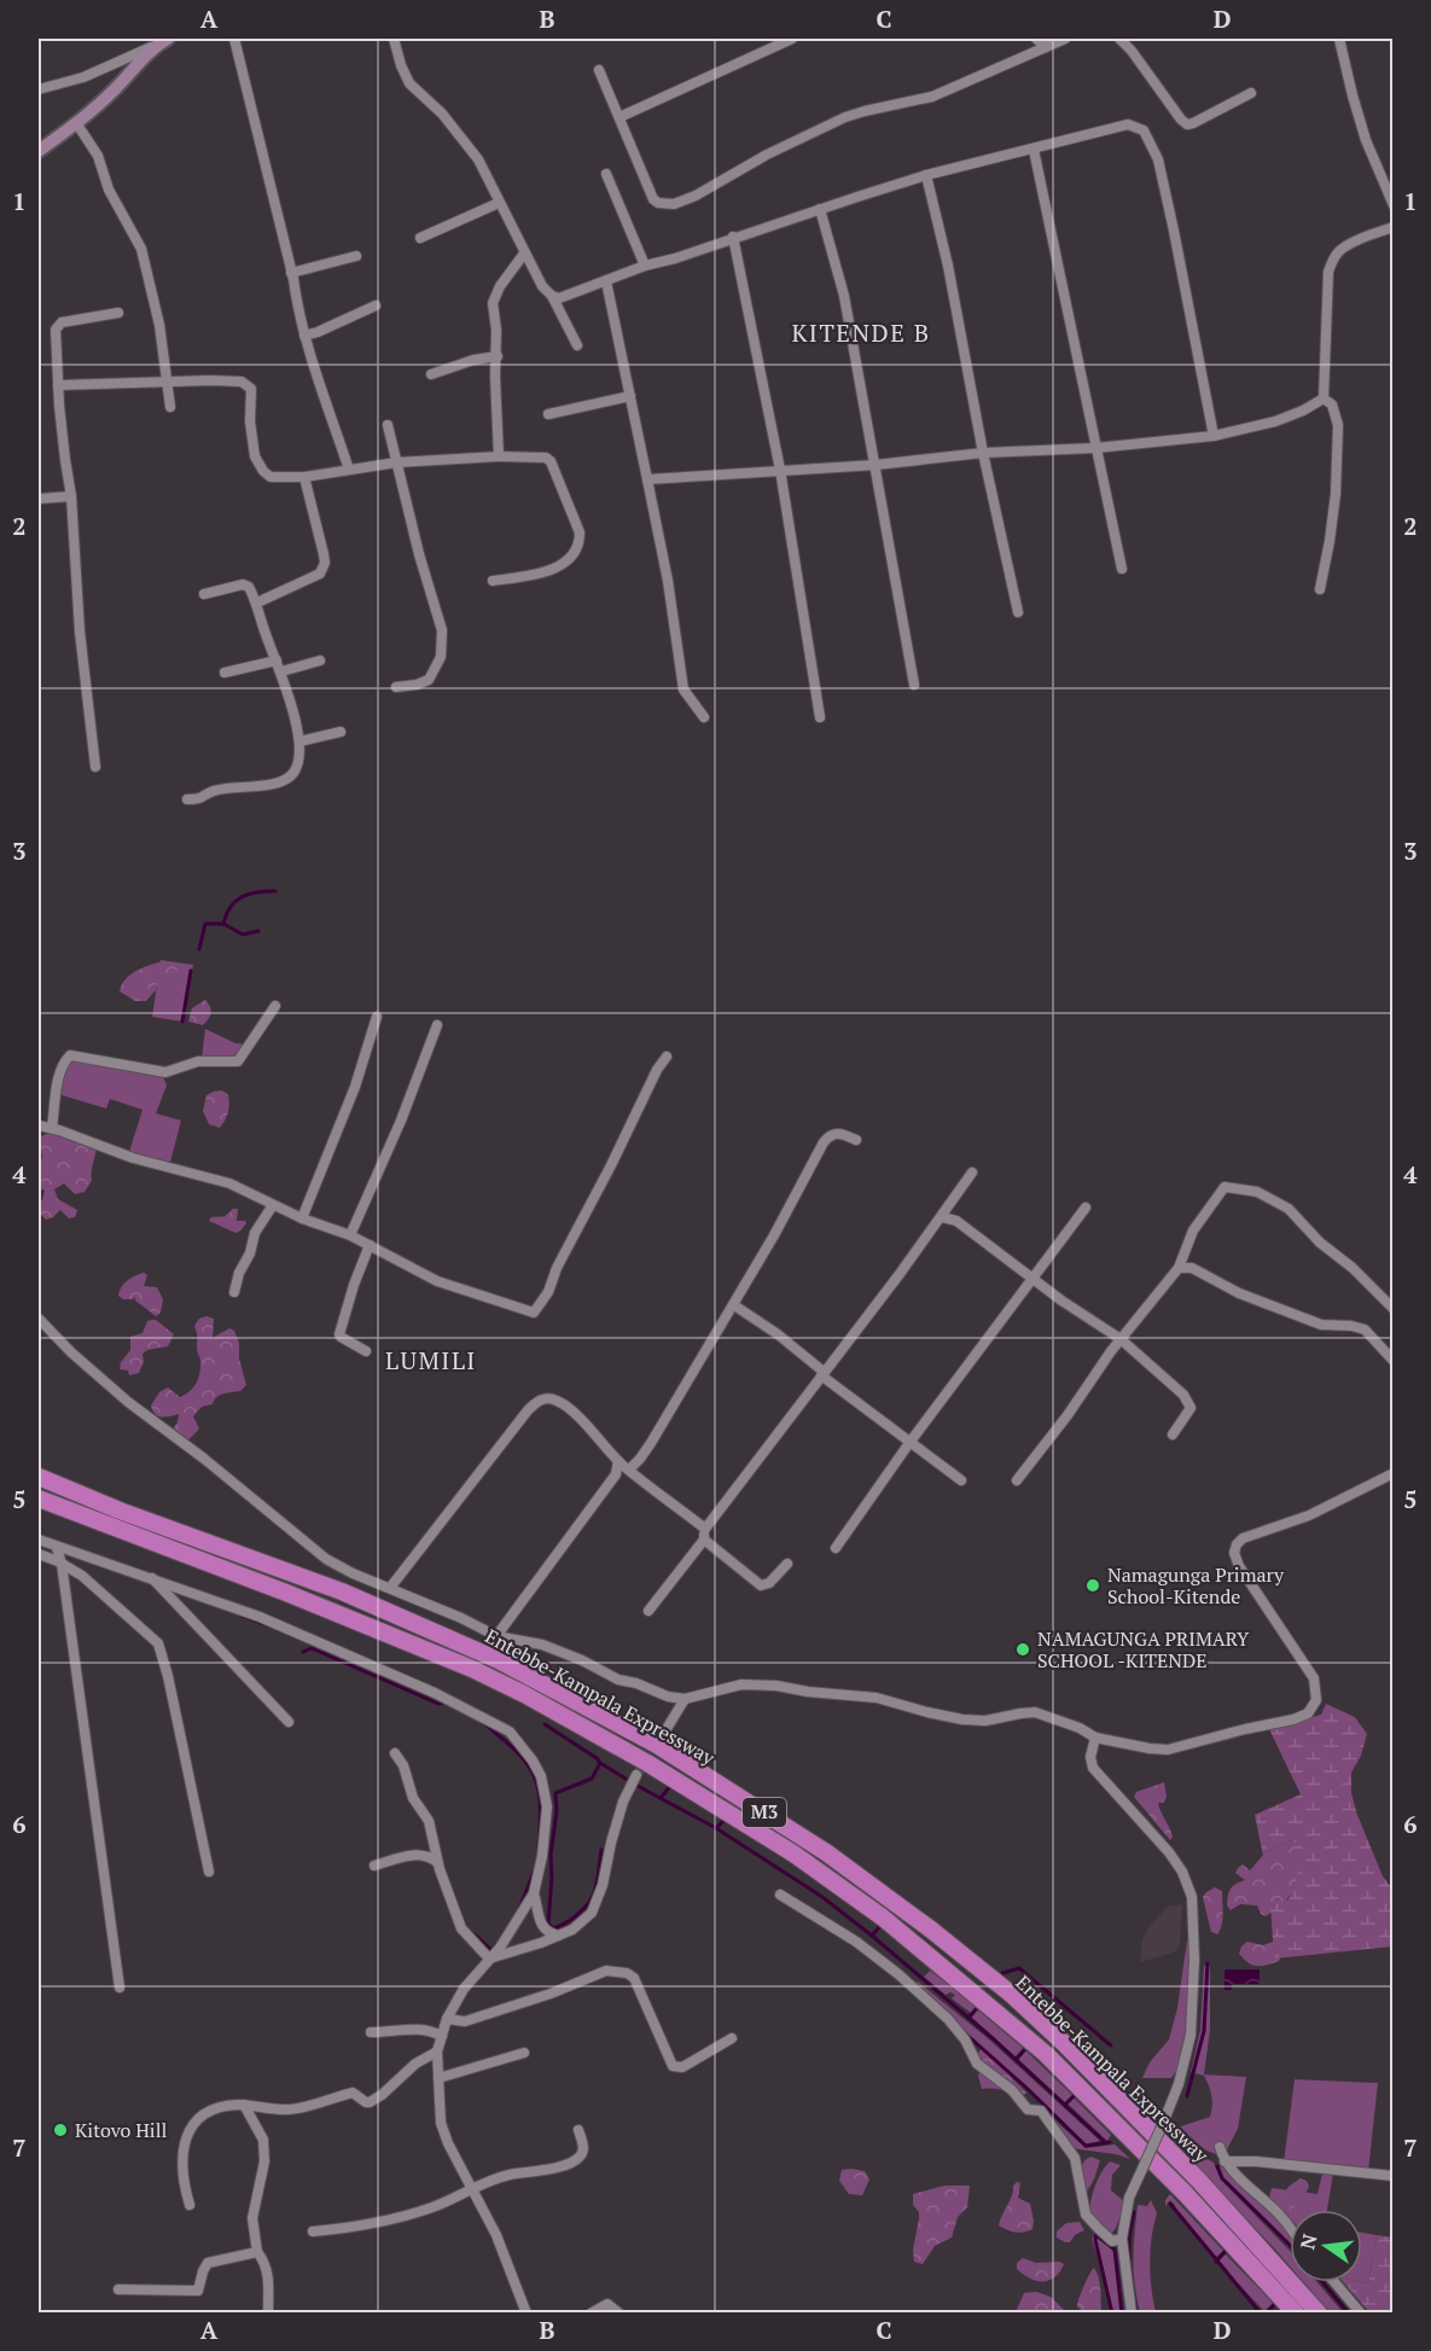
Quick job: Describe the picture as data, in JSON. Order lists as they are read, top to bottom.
{
  "streets": {
    "highway": ["Entebbe-Kampala Expressway", "M3"]
  },
  "districts": ["KITENDE B", "LUMILI"],
  "places": ["Namagunga Primary School-Kitende", "NAMAGUNGA PRIMARY SCHOOL -KITENDE", "Kitovo Hill"],
  "north": "left",
  "grid": {
    "columns": [
      "A",
      "B",
      "C",
      "D"
    ],
    "rows": [
      "1",
      "2",
      "3",
      "4",
      "5",
      "6",
      "7"
    ]
  }
}
